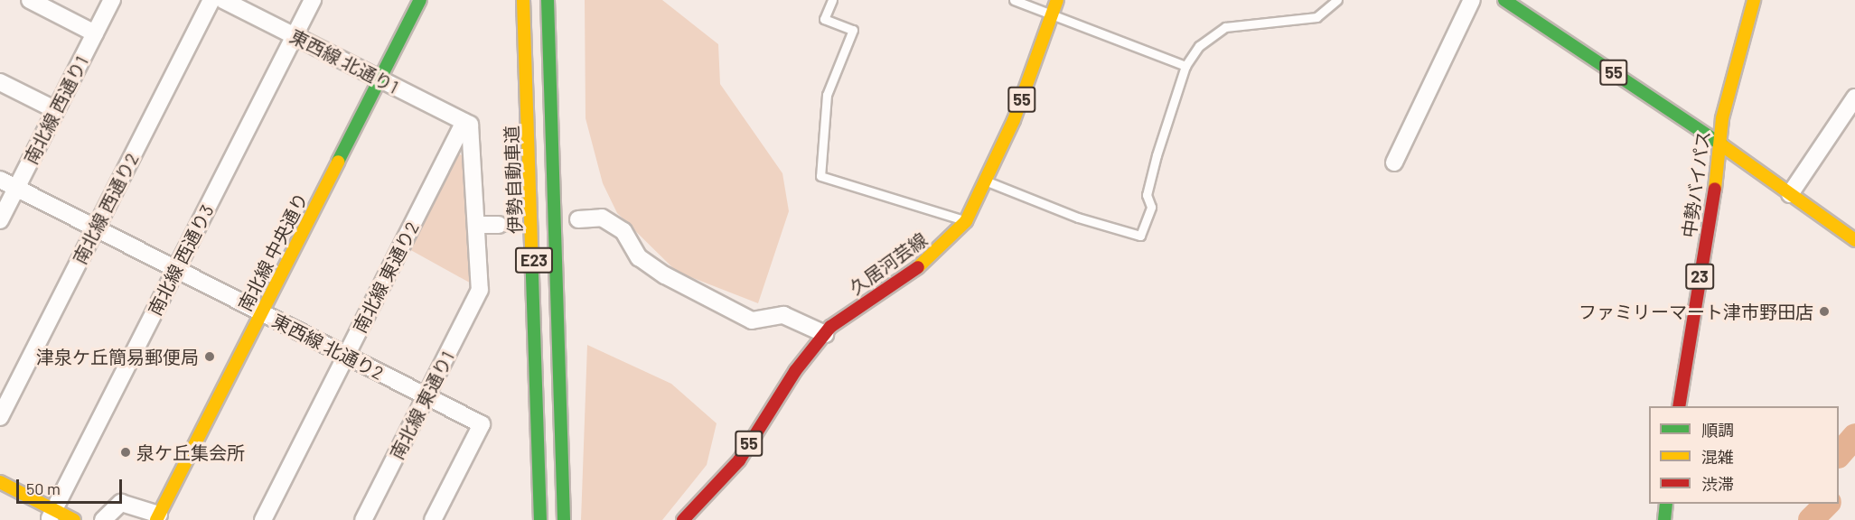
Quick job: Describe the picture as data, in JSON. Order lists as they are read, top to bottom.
{
  "streets": {
    "main road": [
      "55",
      "伊勢自動車道",
      "中勢バイパス",
      "南北線 中央通り",
      "E23",
      "久居河芸線",
      "23"
    ],
    "street": [
      "東西線 北通り1",
      "南北線 西通り1",
      "南北線 西通り2",
      "南北線 西通り3",
      "南北線 東通り2",
      "東西線 北通り2",
      "南北線 東通り1"
    ]
  },
  "crossings": [
    ["東西線 北通り1", "南北線 中央通り"],
    ["東西線 北通り1", "南北線 西通り3"],
    ["東西線 北通り1", "南北線 東通り2"],
    ["55", "中勢バイパス"],
    ["南北線 西通り1", "東西線 北通り2"],
    ["南北線 西通り2", "東西線 北通り2"],
    ["南北線 中央通り", "東西線 北通り2"],
    ["南北線 西通り3", "東西線 北通り2"],
    ["南北線 東通り2", "東西線 北通り2"],
    ["東西線 北通り2", "南北線 東通り1"]
  ],
  "places": ["ファミリーマート津市野田店", "津泉ケ丘簡易郵便局", "泉ケ丘集会所"],
  "legend": ["順調", "混雑", "渋滞"],
  "scale_bar": "50 m"
}
